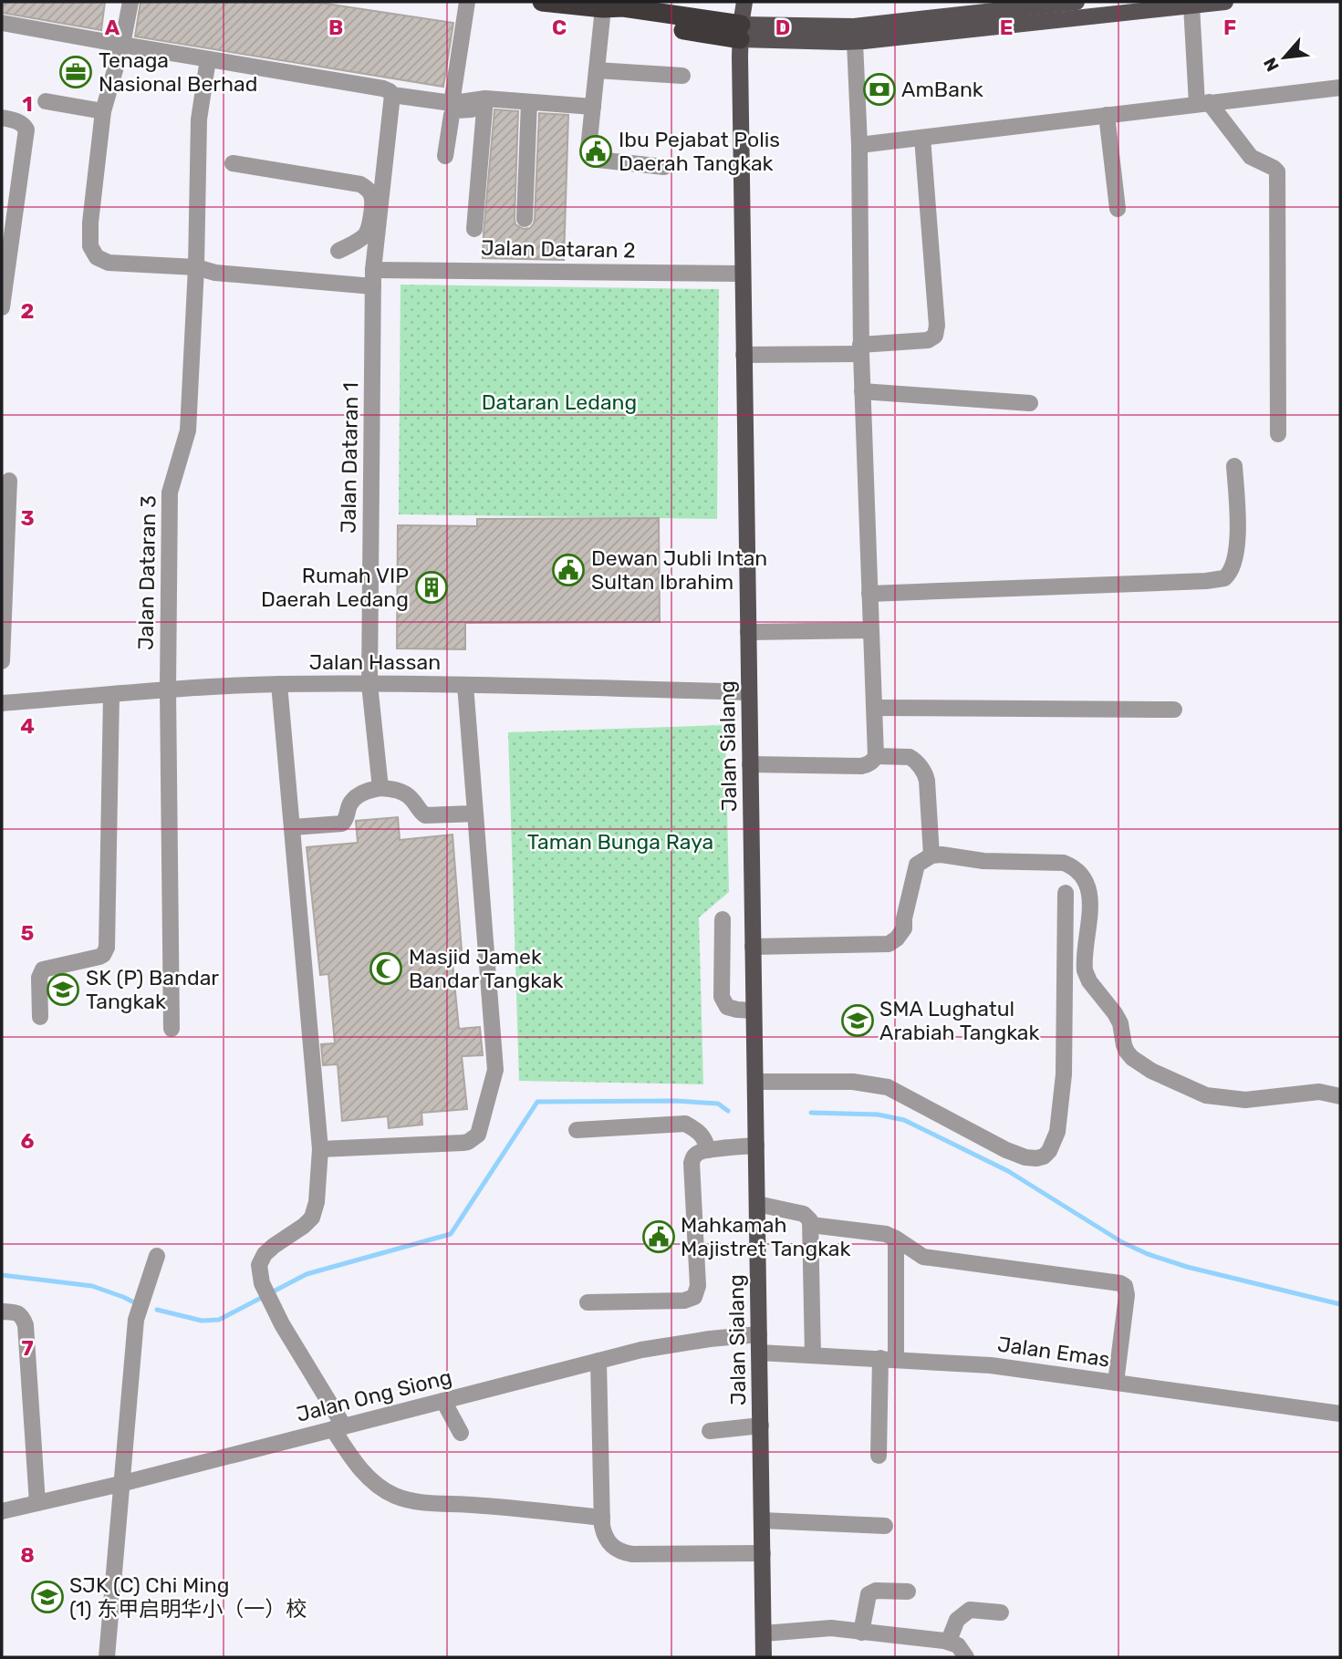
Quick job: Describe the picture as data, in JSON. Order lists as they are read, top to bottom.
{
  "streets": {
    "main road": ["Jalan Sialang"],
    "street": [
      "Jalan Dataran 2",
      "Jalan Dataran 1",
      "Jalan Dataran 3",
      "Jalan Hassan",
      "Jalan Emas",
      "Jalan Ong Siong"
    ]
  },
  "crossings": [
    ["Jalan Dataran 2", "Jalan Dataran 1"],
    ["Jalan Dataran 2", "Jalan Sialang"],
    ["Jalan Dataran 1", "Jalan Hassan"],
    ["Jalan Dataran 3", "Jalan Hassan"],
    ["Jalan Hassan", "Jalan Sialang"],
    ["Jalan Sialang", "Jalan Emas"],
    ["Jalan Sialang", "Jalan Ong Siong"]
  ],
  "parks": ["Dataran Ledang", "Taman Bunga Raya"],
  "places": {
    "office": ["Tenaga Nasional Berhad"],
    "bank": ["AmBank"],
    "public building": ["Ibu Pejabat Polis Daerah Tangkak", "Dewan Jubli Intan Sultan Ibrahim", "Mahkamah Majistret Tangkak"],
    "building": ["Rumah VIP Daerah Ledang"],
    "mosque": ["Masjid Jamek Bandar Tangkak"],
    "school or university": ["SK (P) Bandar Tangkak", "SMA Lughatul Arabiah Tangkak", "SJK (C) Chi Ming (1) 东甲启明华小（一）校"]
  },
  "north": "bottom left",
  "grid": {
    "columns": [
      "A",
      "B",
      "C",
      "D",
      "E",
      "F"
    ],
    "rows": [
      "1",
      "2",
      "3",
      "4",
      "5",
      "6",
      "7",
      "8"
    ]
  }
}
